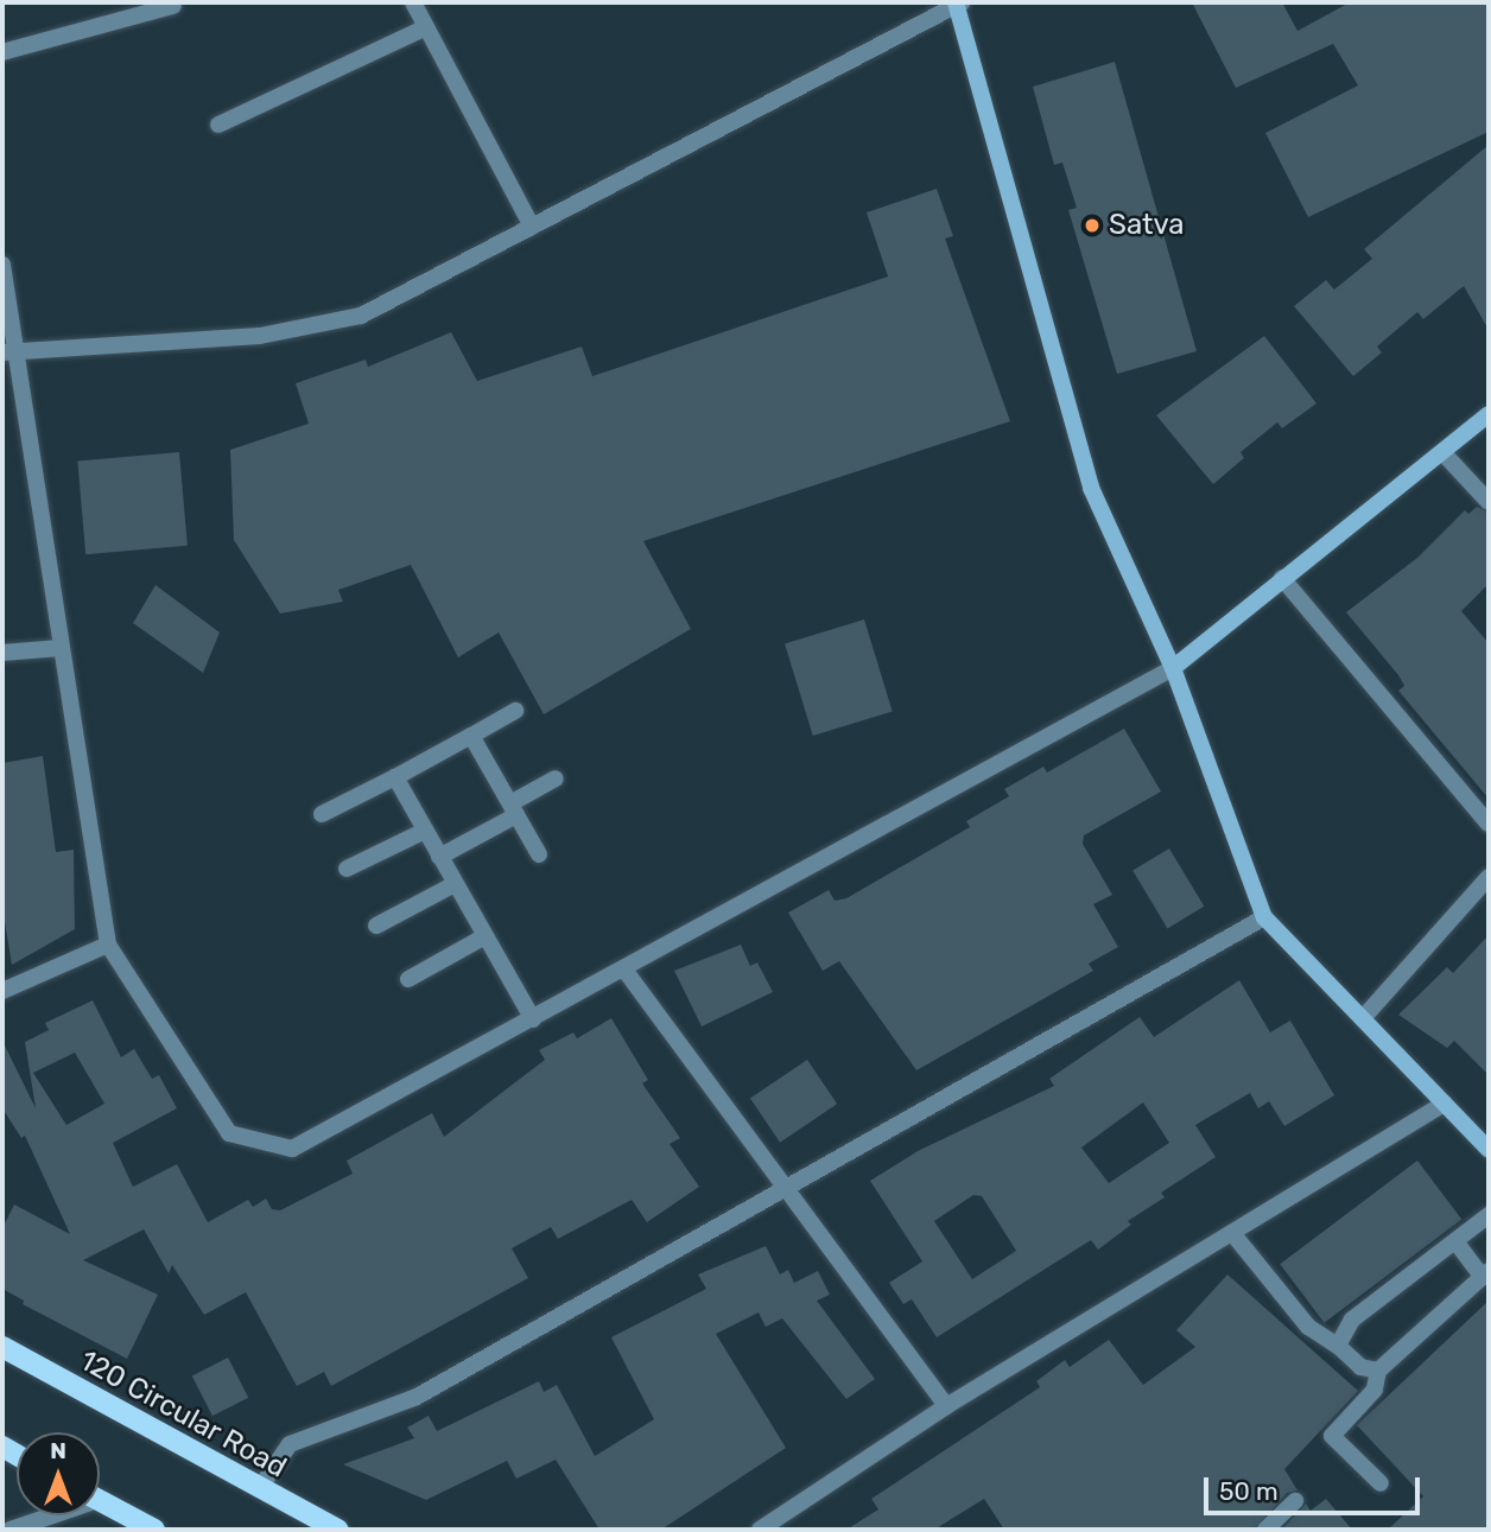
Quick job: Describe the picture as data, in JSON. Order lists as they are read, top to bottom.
{
  "streets": {
    "main road": ["120 Circular Road"]
  },
  "places": ["Satva"],
  "scale_bar": "50 m",
  "north": "top"
}
